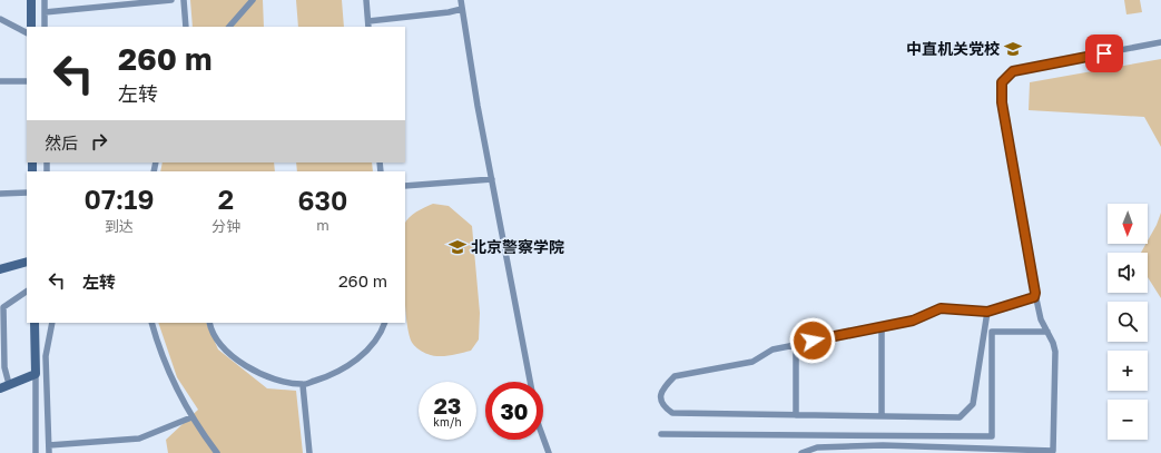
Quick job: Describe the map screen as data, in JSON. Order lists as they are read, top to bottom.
{
  "places": {
    "school or university": ["中直机关党校", "北京警察学院"]
  },
  "north": "bottom",
  "page": {
    "turn": ["260 m", "左转"],
    "then": "然后",
    "eta": [
      "07:19",
      "到达",
      "2",
      "分钟",
      "630",
      "m"
    ],
    "map_buttons": ["+", "−"],
    "list": [
      {
        "name": "左转",
        "value": "260 m"
      }
    ],
    "speed": "23 km/h",
    "limit": "30"
  }
}
